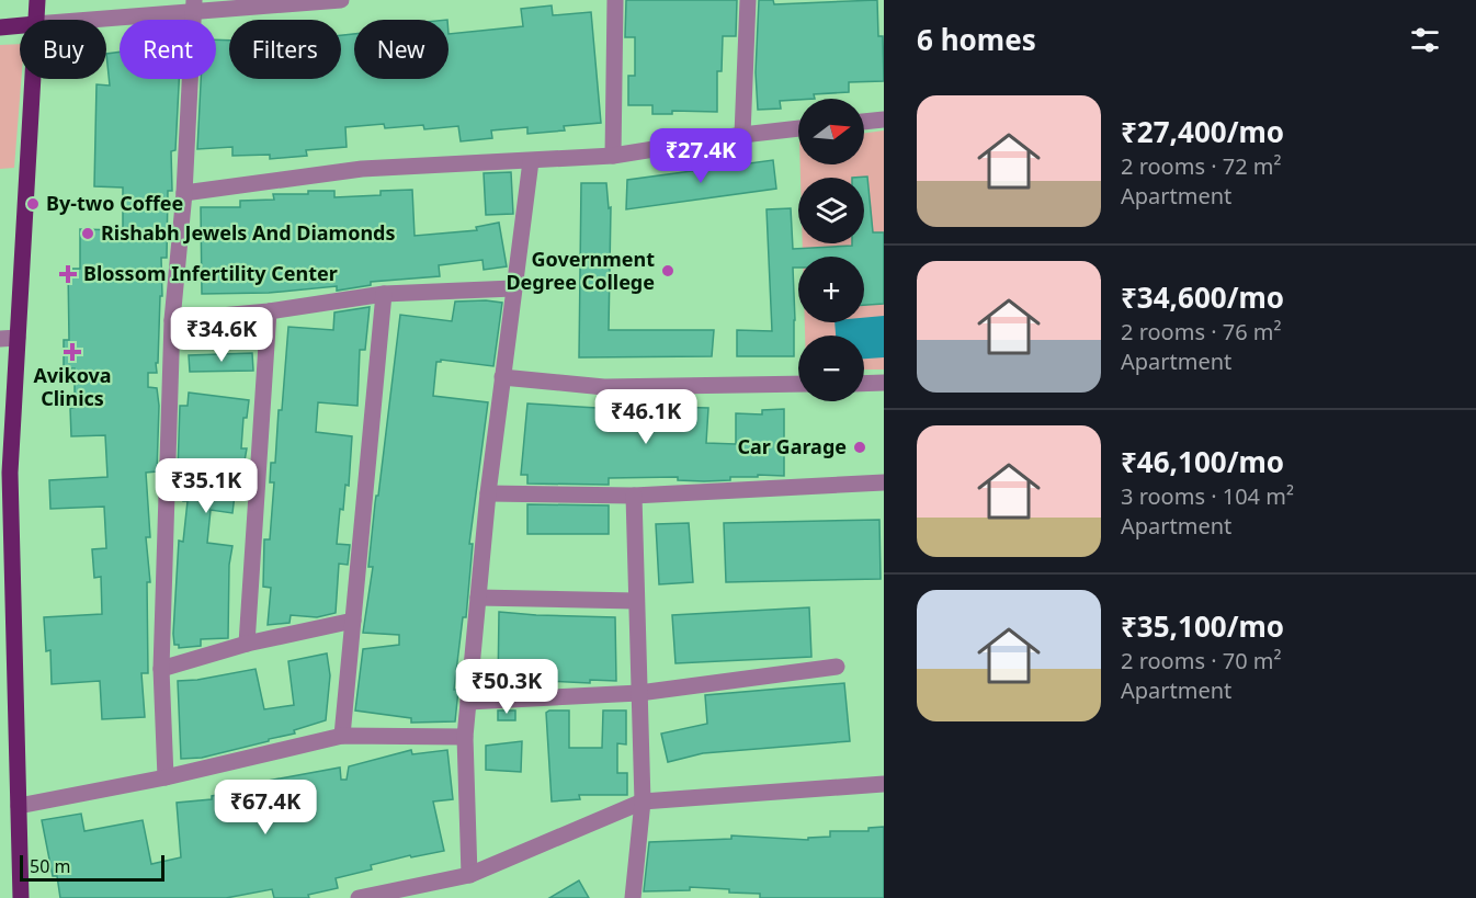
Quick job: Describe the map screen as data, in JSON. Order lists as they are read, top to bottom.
{
  "places": {
    "other": [
      "By-two Coffee",
      "Rishabh Jewels And Diamonds",
      "Government Degree College",
      "Car Garage"
    ],
    "health": ["Blossom Infertility Center", "Avikova Clinics"]
  },
  "scale_bar": "50 m",
  "north": "right",
  "page": {
    "heading": "6 homes",
    "chip": [
      "Buy",
      "Rent",
      "Filters",
      "New"
    ],
    "list": [
      {
        "name": "₹27,400/mo",
        "note": "2 rooms · 72 m² · Apartment"
      },
      {
        "name": "₹34,600/mo",
        "note": "2 rooms · 76 m² · Apartment"
      },
      {
        "name": "₹46,100/mo",
        "note": "3 rooms · 104 m² · Apartment"
      },
      {
        "name": "₹35,100/mo",
        "note": "2 rooms · 70 m² · Apartment"
      }
    ],
    "map_buttons": ["+", "−"],
    "price": [
      "₹27.4K",
      "₹34.6K",
      "₹46.1K",
      "₹35.1K",
      "₹50.3K",
      "₹67.4K"
    ],
    "scale": "50 m"
  }
}
